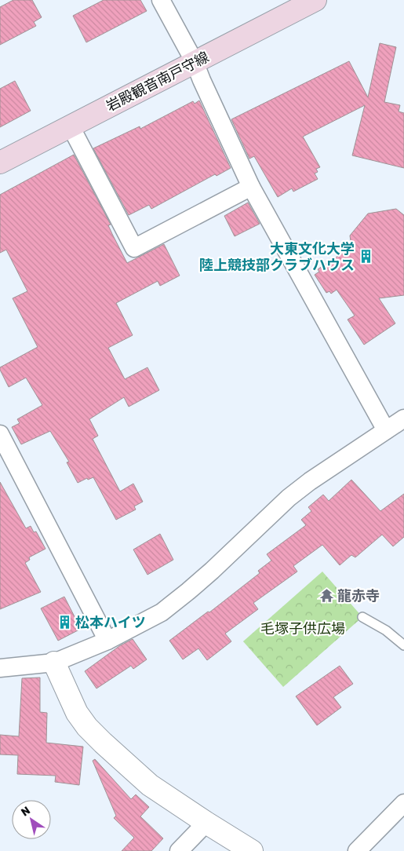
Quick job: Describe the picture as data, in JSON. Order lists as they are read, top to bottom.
{
  "streets": {
    "main road": ["岩殿観音南戸守線"]
  },
  "parks": ["毛塚子供広場"],
  "places": {
    "building": ["大東文化大学 陸上競技部クラブハウス", "松本ハイツ"],
    "temple": ["龍赤寺"]
  },
  "north": "top left"
}
